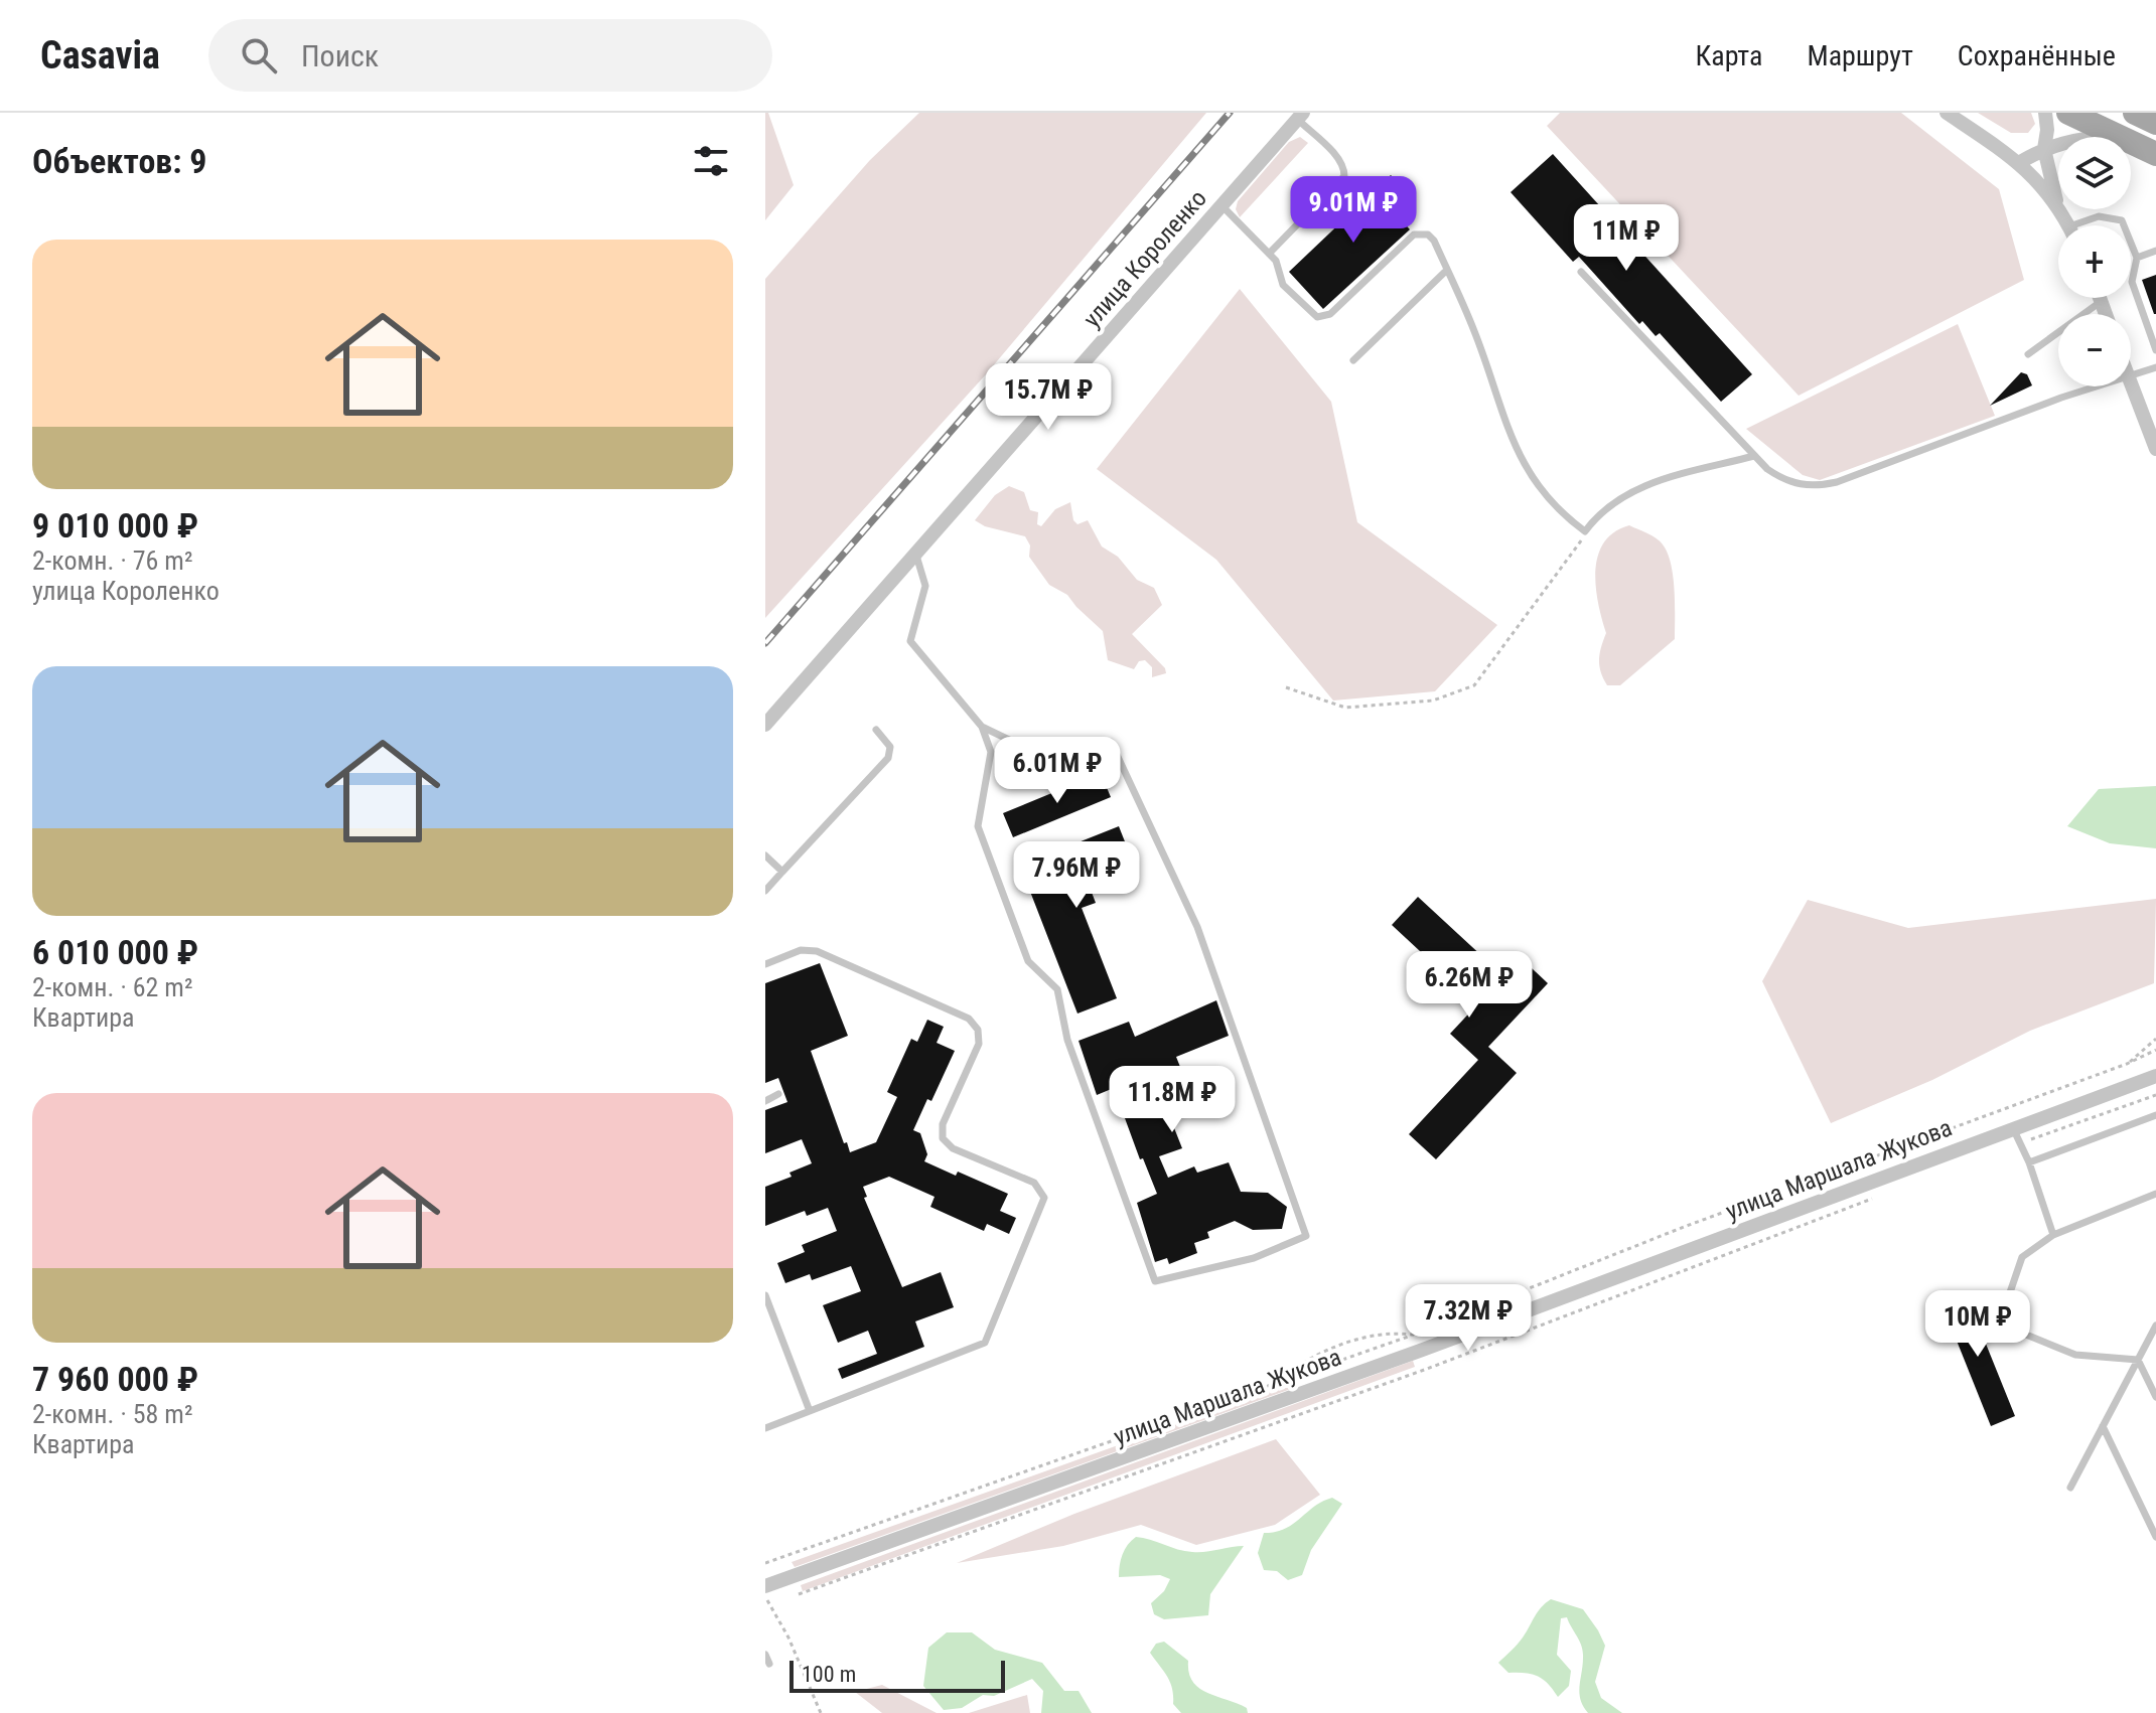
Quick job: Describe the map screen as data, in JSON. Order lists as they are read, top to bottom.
{
  "streets": {
    "street": ["улица Короленко", "улица Маршала Жукова"]
  },
  "scale_bar": "100 m",
  "page": {
    "header": "Casavia",
    "search": "Поиск",
    "nav": ["Карта", "Маршрут", "Сохранённые"],
    "heading": "Объектов: 9",
    "map_buttons": ["+", "−"],
    "price": [
      "9.01M ₽",
      "11M ₽",
      "15.7M ₽",
      "6.01M ₽",
      "7.96M ₽",
      "6.26M ₽",
      "11.8M ₽",
      "7.32M ₽",
      "10M ₽"
    ],
    "list": [
      {
        "name": "9 010 000 ₽",
        "note": "2-комн. · 76 m² · улица Короленко"
      },
      {
        "name": "6 010 000 ₽",
        "note": "2-комн. · 62 m² · Квартира"
      },
      {
        "name": "7 960 000 ₽",
        "note": "2-комн. · 58 m² · Квартира"
      }
    ],
    "scale": "100 m"
  }
}
